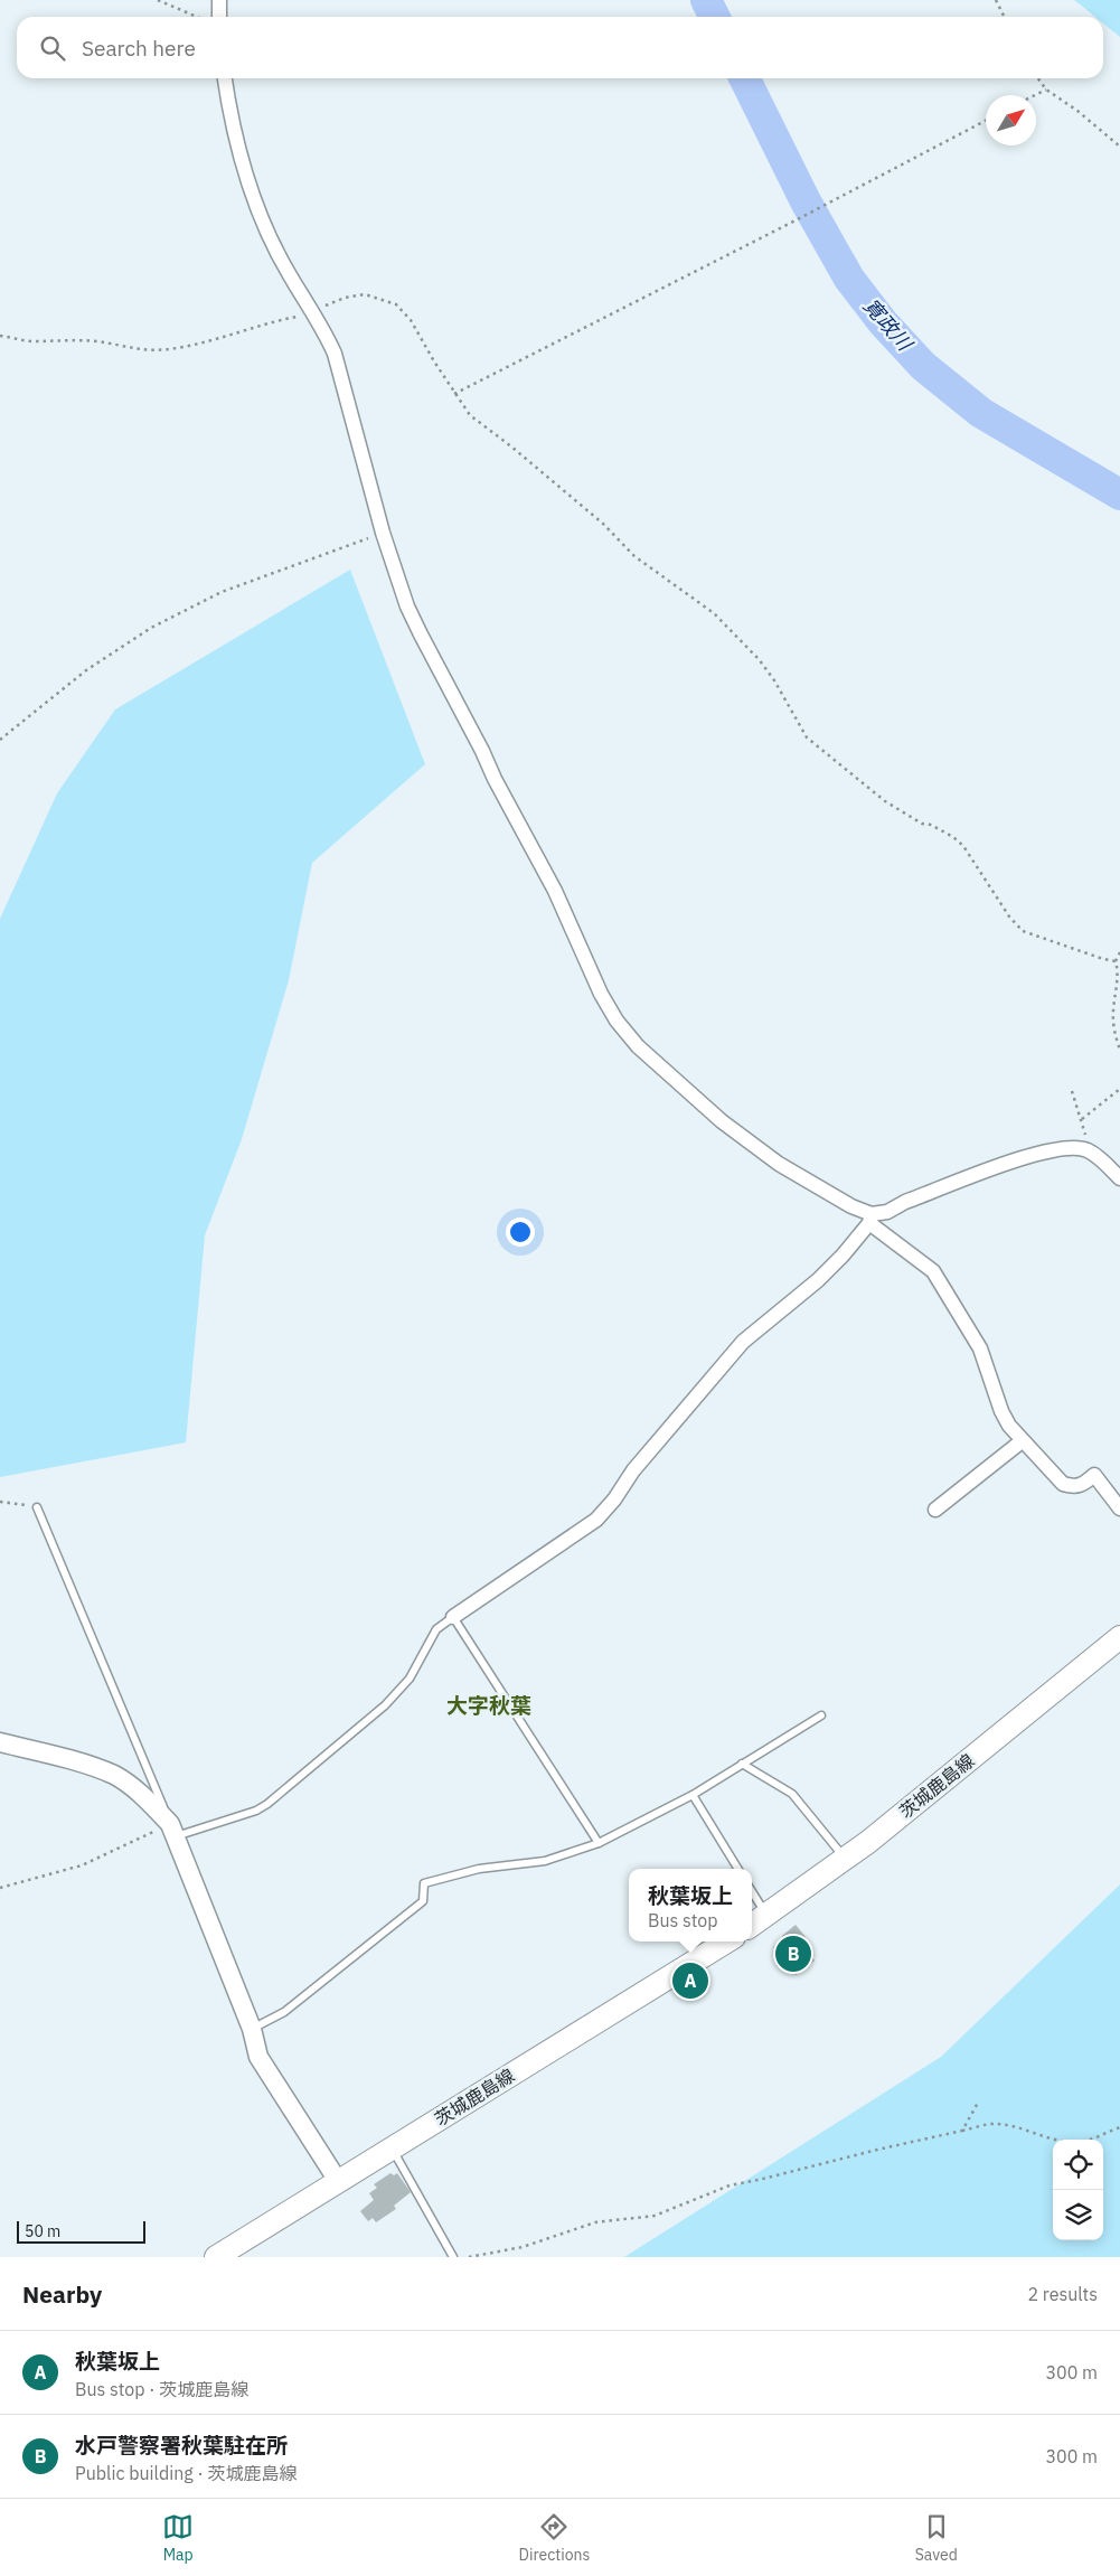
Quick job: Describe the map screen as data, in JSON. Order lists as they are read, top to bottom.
{
  "streets": {
    "main road": ["茨城鹿島線"]
  },
  "districts": ["大字秋葉"],
  "water": ["寛政川"],
  "scale_bar": "50 m",
  "north": "top right",
  "page": {
    "search": "Search here",
    "popup": ["秋葉坂上", "Bus stop"],
    "pins": ["B", "A"],
    "scale": "50 m",
    "heading": ["Nearby", "2 results"],
    "list": [
      {
        "mark": "A",
        "name": "秋葉坂上",
        "note": "Bus stop · 茨城鹿島線",
        "value": "300 m"
      },
      {
        "mark": "B",
        "name": "水戸警察署秋葉駐在所",
        "note": "Public building · 茨城鹿島線",
        "value": "300 m"
      }
    ],
    "nav": ["Map", "Directions", "Saved"]
  }
}
